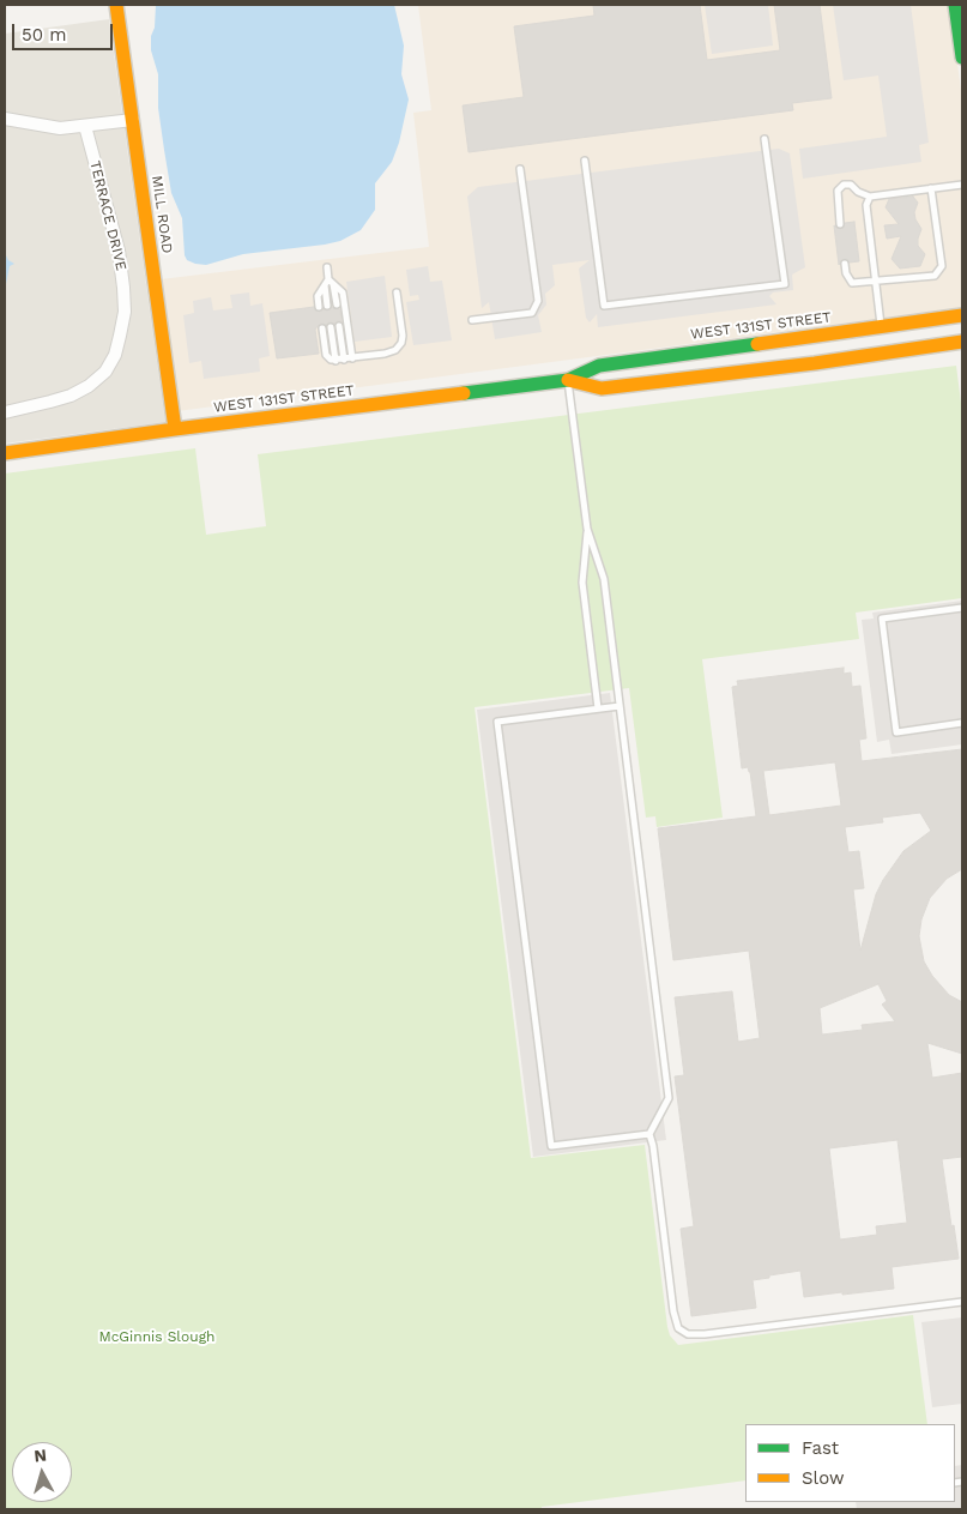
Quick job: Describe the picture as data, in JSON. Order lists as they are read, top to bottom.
{
  "streets": {
    "main road": ["MILL ROAD", "WEST 131ST STREET"],
    "street": ["TERRACE DRIVE"]
  },
  "crossings": [
    ["MILL ROAD", "WEST 131ST STREET"]
  ],
  "parks": ["McGinnis Slough"],
  "legend": ["Fast", "Slow"],
  "scale_bar": "50 m",
  "north": "top"
}
